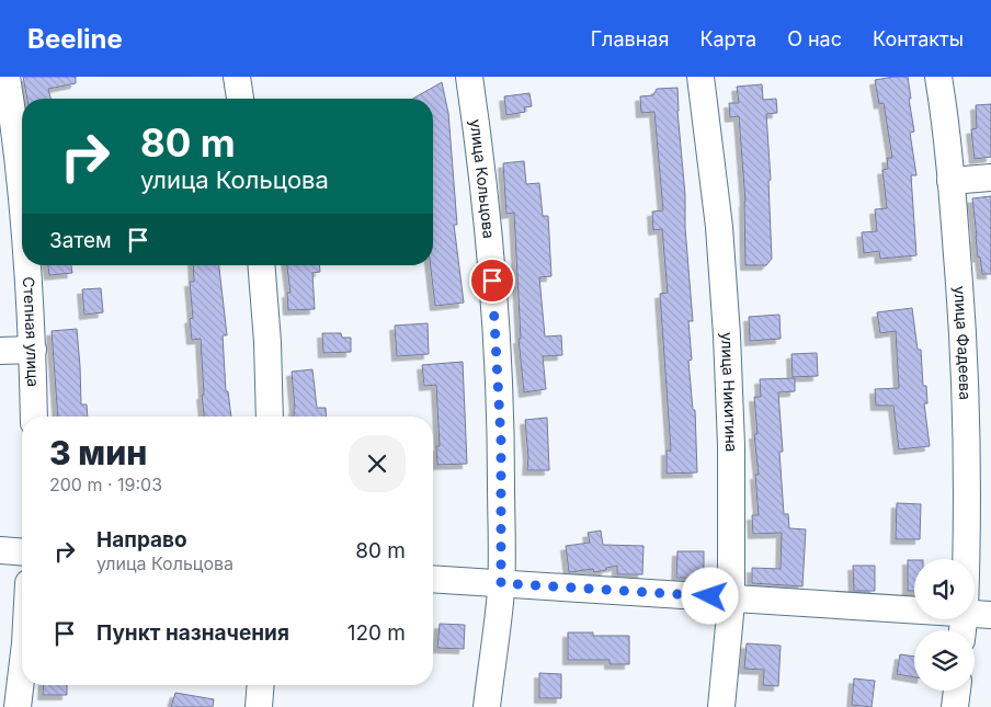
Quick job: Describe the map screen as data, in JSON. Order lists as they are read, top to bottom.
{
  "streets": {
    "street": [
      "улица Кольцова",
      "Степная улица",
      "улица Фадеева",
      "улица Никитина"
    ]
  },
  "page": {
    "header": "Beeline",
    "nav": [
      "Главная",
      "Карта",
      "О нас",
      "Контакты"
    ],
    "turn": ["80 m", "улица Кольцова"],
    "then": "Затем",
    "heading": ["3 мин", "200 m · 19:03"],
    "list": [
      {
        "name": "Направо",
        "note": "улица Кольцова",
        "value": "80 m"
      },
      {
        "name": "Пункт назначения",
        "value": "120 m"
      }
    ]
  }
}
